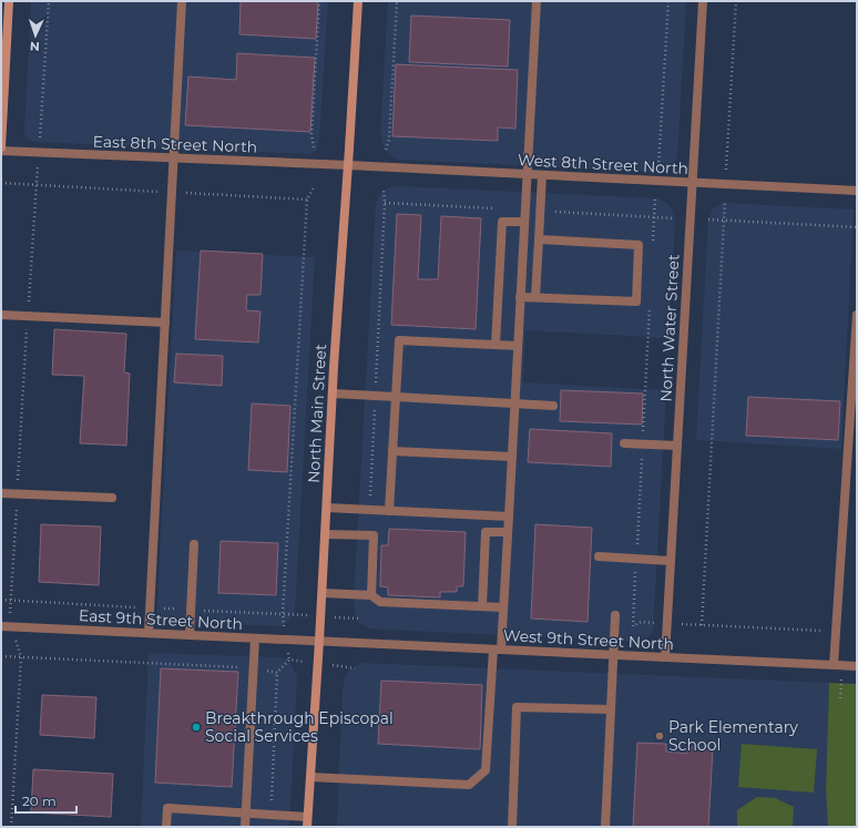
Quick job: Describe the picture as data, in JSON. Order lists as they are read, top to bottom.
{
  "streets": {
    "street": [
      "East 8th Street North",
      "West 8th Street North",
      "North Water Street",
      "North Main Street",
      "East 9th Street North",
      "West 9th Street North"
    ]
  },
  "crossings": [
    ["East 8th Street North", "West 8th Street North"],
    ["East 8th Street North", "North Main Street"],
    ["West 8th Street North", "North Water Street"],
    ["West 8th Street North", "North Main Street"],
    ["North Water Street", "West 9th Street North"],
    ["North Main Street", "East 9th Street North"],
    ["North Main Street", "West 9th Street North"],
    ["East 9th Street North", "West 9th Street North"]
  ],
  "places": ["Breakthrough Episcopal Social Services", "Park Elementary School"],
  "scale_bar": "20 m",
  "north": "bottom"
}
